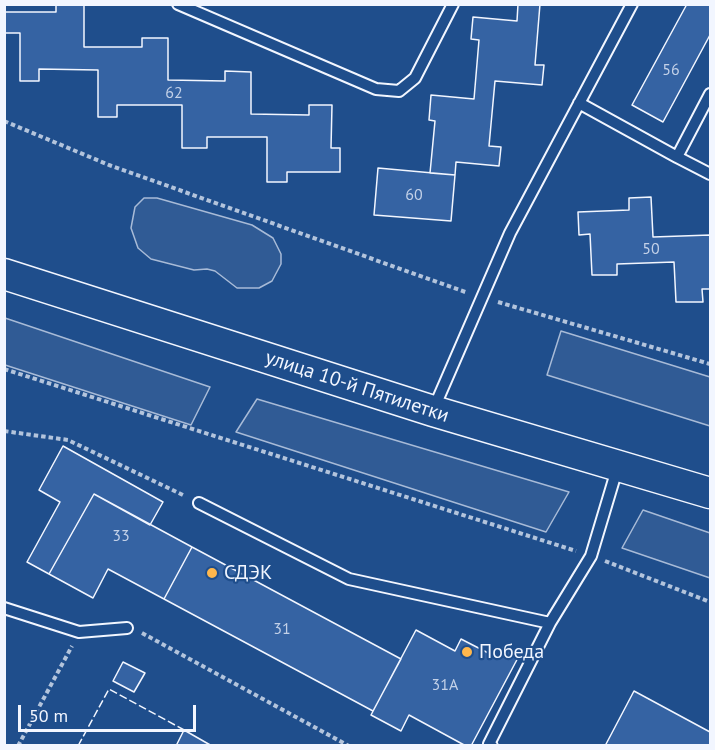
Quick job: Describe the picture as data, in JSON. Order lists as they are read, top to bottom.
{
  "streets": {
    "main road": ["улица 10-й Пятилетки"]
  },
  "places": ["СДЭК", "Победа"],
  "house_numbers": [
    "56",
    "62",
    "60",
    "50",
    "33",
    "31",
    "31А"
  ],
  "scale_bar": "50 m"
}
